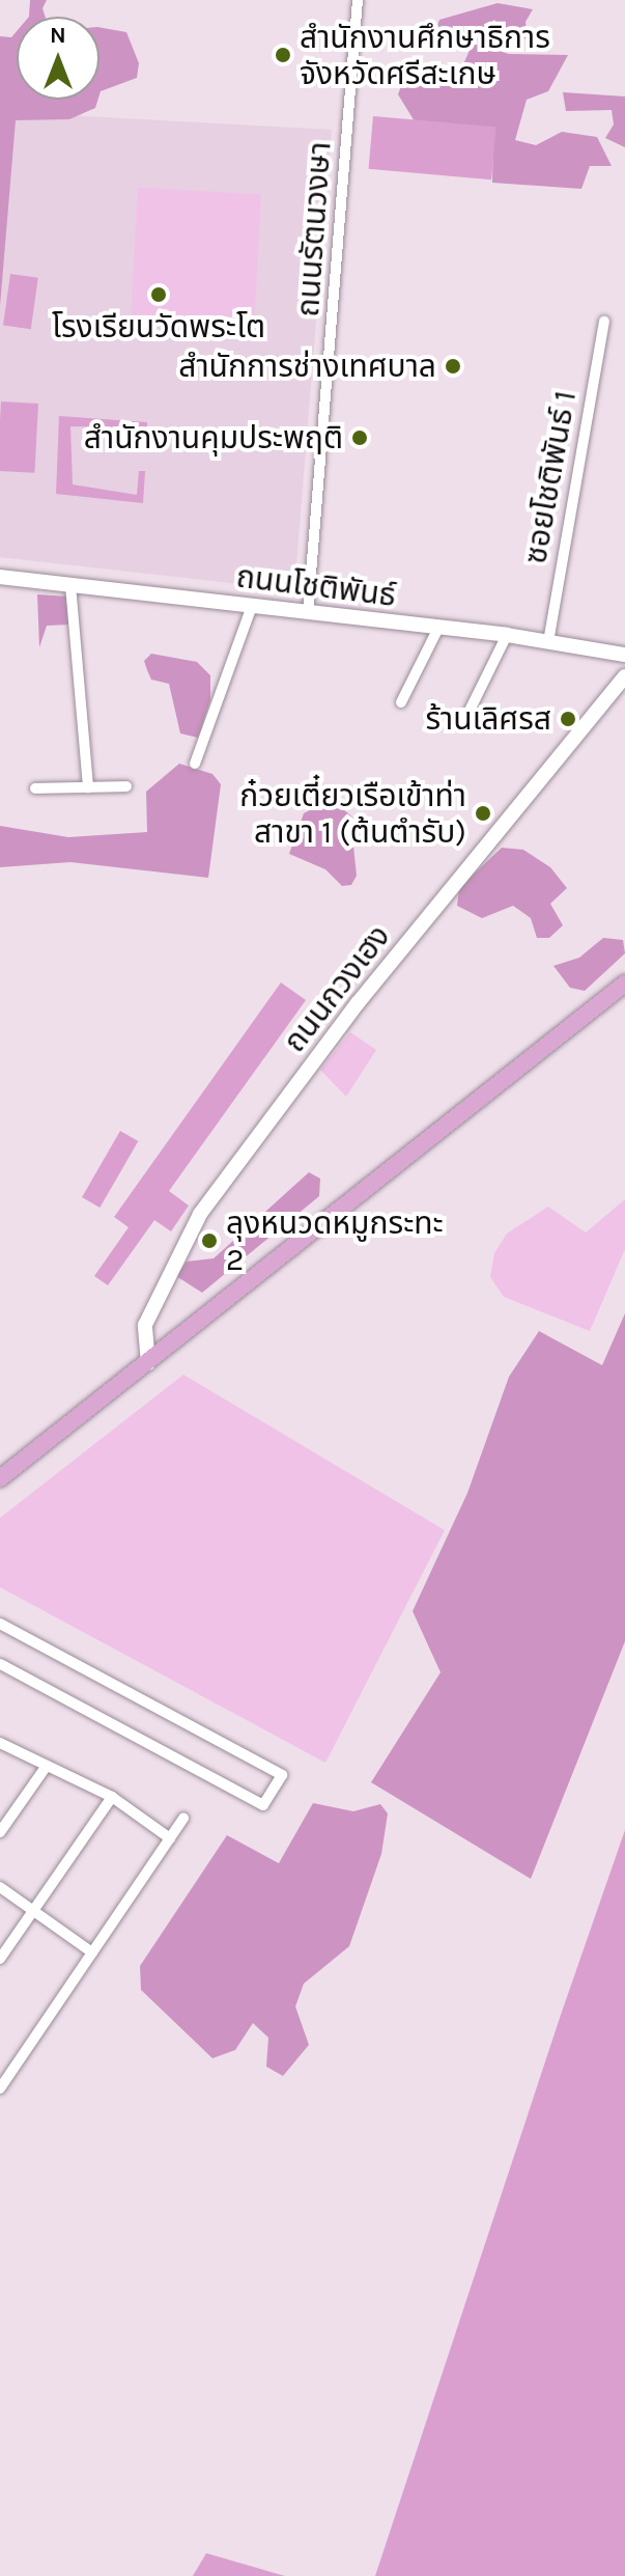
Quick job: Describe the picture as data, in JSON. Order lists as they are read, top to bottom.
{
  "streets": {
    "street": [
      "ถนนรัตนวงษา",
      "ซอยโชติพันธ์ 1",
      "ถนนโชติพันธ์",
      "ถนนกวงเฮง"
    ]
  },
  "crossings": [
    ["ถนนรัตนวงษา", "ถนนโชติพันธ์"],
    ["ซอยโชติพันธ์ 1", "ถนนโชติพันธ์"]
  ],
  "places": [
    "สำนักงานศึกษาธิการ จังหวัดศรีสะเกษ",
    "โรงเรียนวัดพระโต",
    "สำนักการช่างเทศบาล",
    "สำนักงานคุมประพฤติ",
    "ร้านเลิศรส",
    "ก๋วยเตี๋ยวเรือเข้าท่า สาขา 1 (ต้นตำรับ)",
    "ลุงหนวดหมูกระทะ 2"
  ],
  "north": "top"
}
